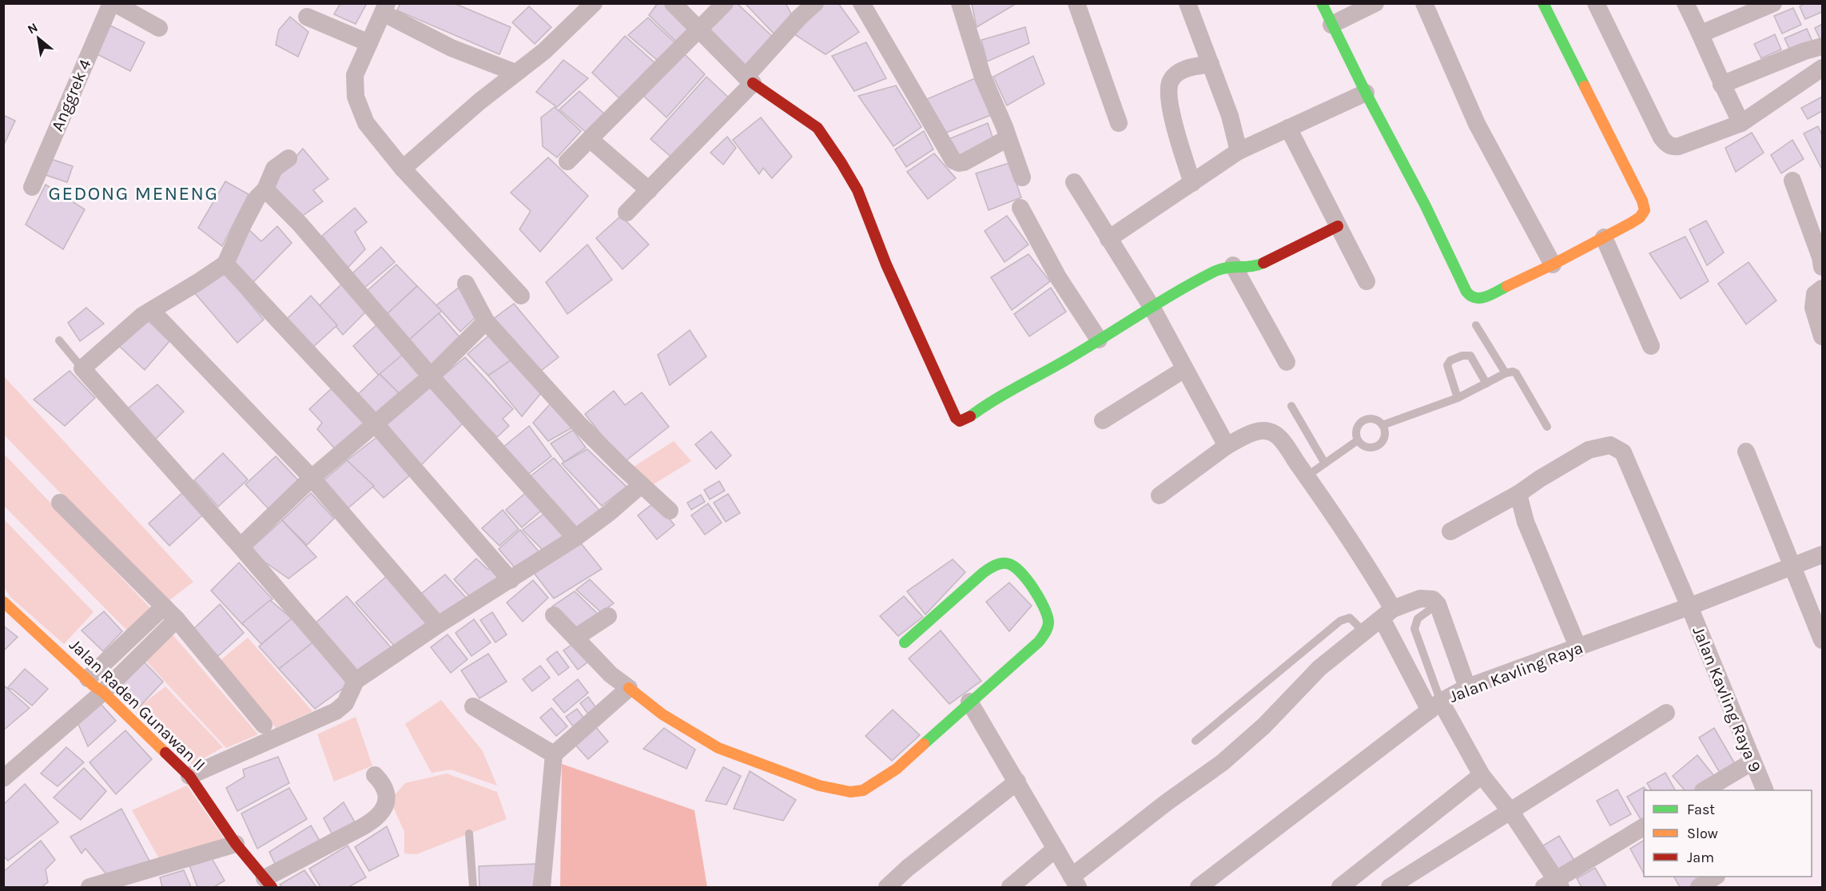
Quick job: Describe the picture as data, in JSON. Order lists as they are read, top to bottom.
{
  "streets": {
    "street": [
      "Anggrek 4",
      "Jalan Kavling Raya",
      "Jalan Kavling Raya 9",
      "Jalan Raden Gunawan II"
    ]
  },
  "crossings": [
    ["Jalan Kavling Raya", "Jalan Kavling Raya 9"]
  ],
  "districts": ["GEDONG MENENG"],
  "legend": ["Fast", "Slow", "Jam"],
  "north": "top left"
}
